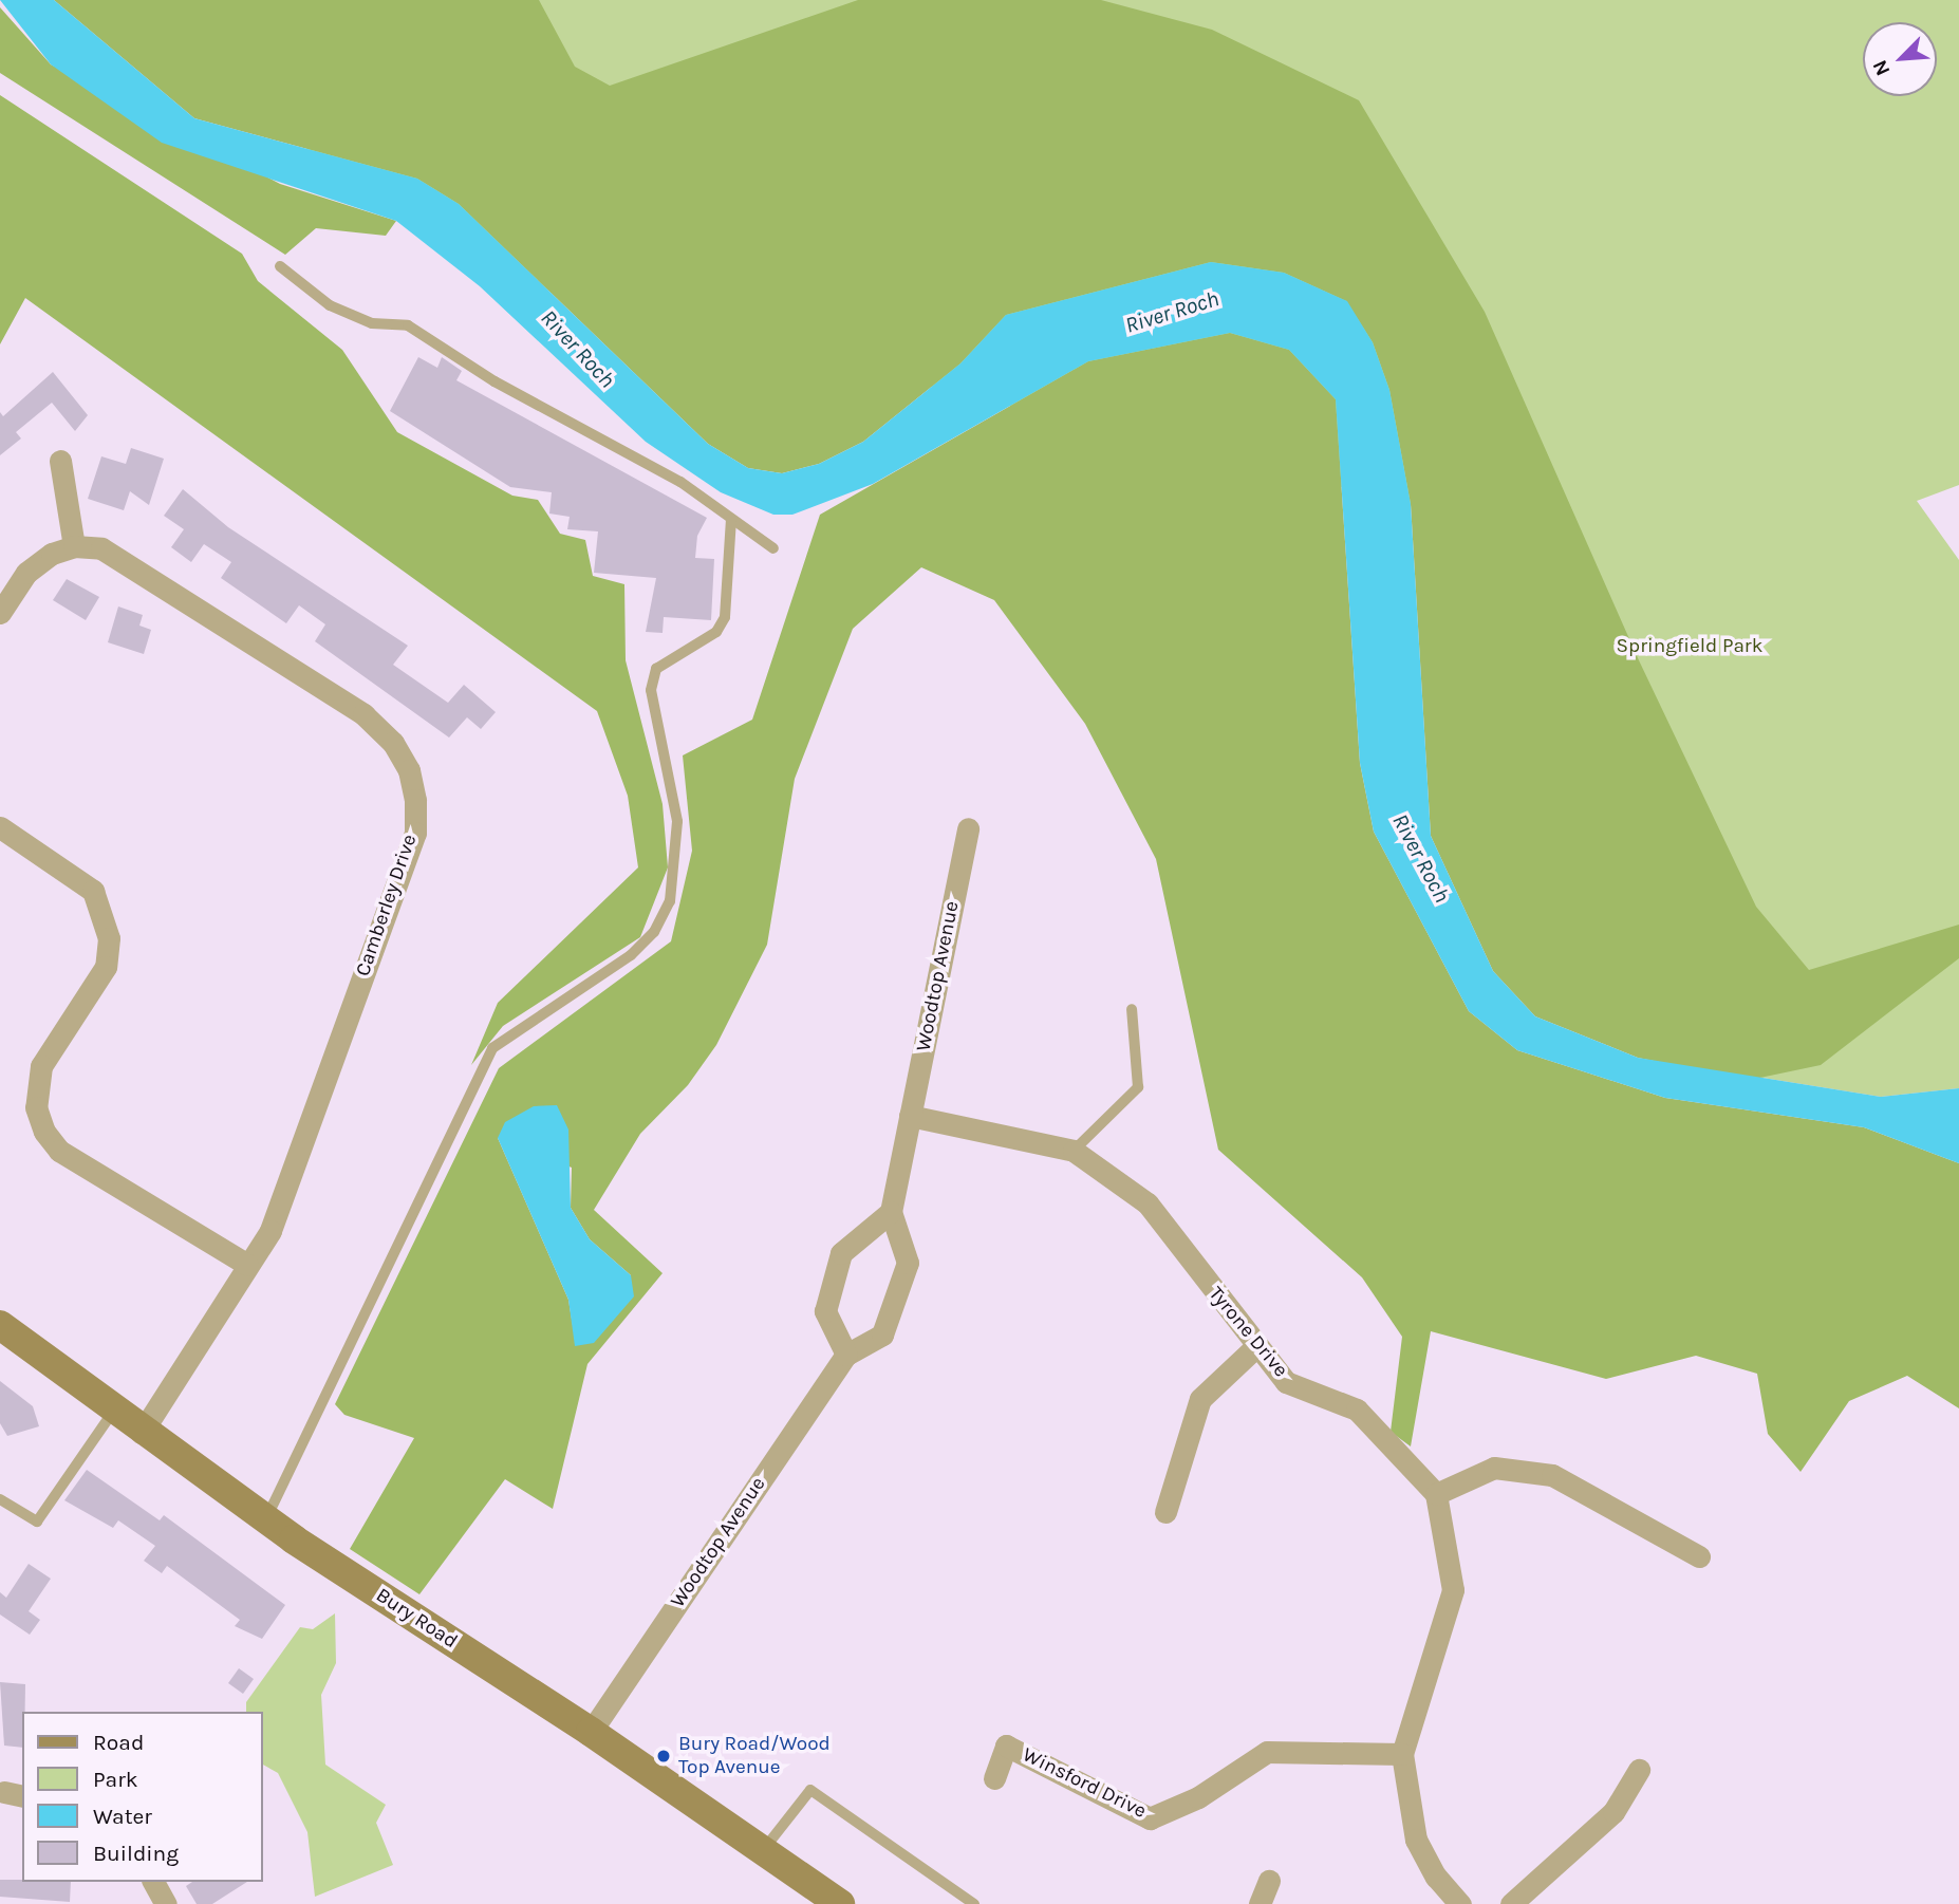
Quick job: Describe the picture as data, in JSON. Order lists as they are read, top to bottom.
{
  "streets": {
    "main road": ["Bury Road"],
    "street": [
      "Camberley Drive",
      "Woodtop Avenue",
      "Tyrone Drive",
      "Winsford Drive"
    ]
  },
  "crossings": [
    ["Camberley Drive", "Bury Road"],
    ["Woodtop Avenue", "Tyrone Drive"],
    ["Woodtop Avenue", "Bury Road"]
  ],
  "water": ["River Roch"],
  "parks": ["Springfield Park"],
  "places": ["Bury Road/Wood Top Avenue"],
  "legend": [
    "Road",
    "Park",
    "Water",
    "Building"
  ],
  "north": "bottom left"
}
